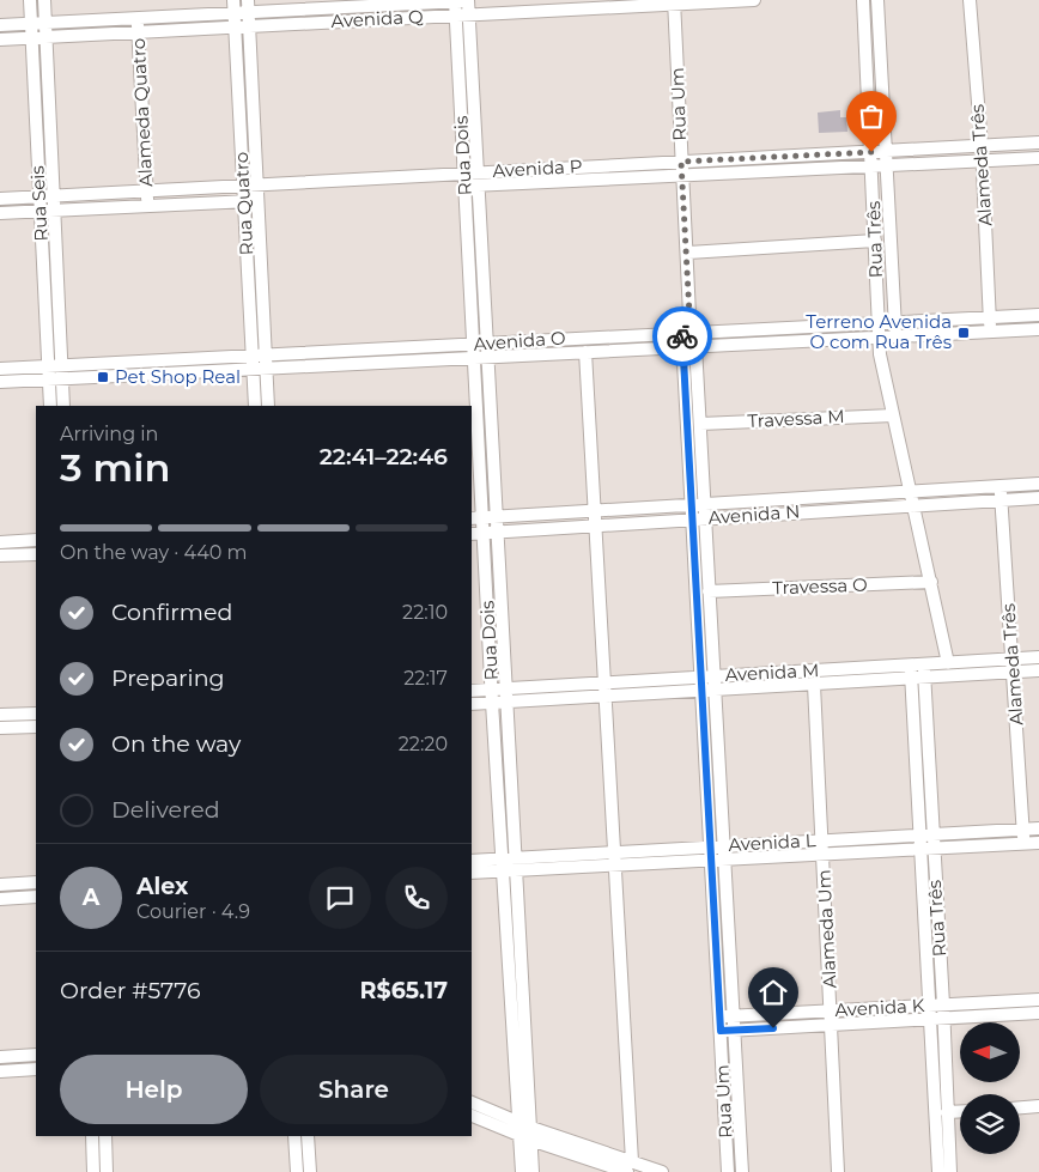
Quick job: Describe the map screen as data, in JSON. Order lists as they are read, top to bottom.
{
  "streets": {
    "street": [
      "Avenida Q",
      "Rua Um",
      "Alameda Quatro",
      "Rua Dois",
      "Alameda Três",
      "Avenida P",
      "Rua Seis",
      "Rua Quatro",
      "Rua Três",
      "Avenida O",
      "Travessa M",
      "Avenida N",
      "Travessa O",
      "Avenida M",
      "Avenida L",
      "Alameda Um",
      "Avenida K"
    ]
  },
  "crossings": [
    ["Avenida Q", "Rua Um"],
    ["Avenida Q", "Alameda Quatro"],
    ["Avenida Q", "Rua Dois"],
    ["Avenida Q", "Rua Seis"],
    ["Avenida Q", "Rua Quatro"],
    ["Rua Um", "Avenida P"],
    ["Rua Um", "Avenida O"],
    ["Rua Um", "Travessa M"],
    ["Rua Um", "Avenida N"],
    ["Rua Um", "Travessa O"],
    ["Rua Um", "Avenida M"],
    ["Rua Um", "Avenida L"],
    ["Rua Um", "Avenida K"],
    ["Alameda Quatro", "Avenida P"],
    ["Rua Dois", "Avenida P"],
    ["Rua Dois", "Avenida O"],
    ["Rua Dois", "Avenida N"],
    ["Rua Dois", "Avenida M"],
    ["Rua Dois", "Avenida L"],
    ["Alameda Três", "Avenida P"],
    ["Alameda Três", "Avenida O"],
    ["Alameda Três", "Avenida N"],
    ["Alameda Três", "Avenida M"],
    ["Alameda Três", "Avenida L"],
    ["Avenida P", "Rua Seis"],
    ["Avenida P", "Rua Quatro"],
    ["Avenida P", "Rua Três"],
    ["Rua Seis", "Avenida O"],
    ["Rua Quatro", "Avenida O"],
    ["Rua Três", "Avenida O"],
    ["Rua Três", "Travessa M"],
    ["Rua Três", "Avenida N"],
    ["Rua Três", "Travessa O"],
    ["Rua Três", "Avenida M"],
    ["Rua Três", "Avenida L"],
    ["Rua Três", "Avenida K"],
    ["Avenida M", "Alameda Um"],
    ["Avenida L", "Alameda Um"],
    ["Alameda Um", "Avenida K"]
  ],
  "places": {
    "transit": ["Terreno Avenida O com Rua Três", "Pet Shop Real"]
  },
  "north": "left",
  "page": {
    "heading": ["3 min", "Arriving in", "22:41–22:46"],
    "panel": [
      "Alex",
      "Courier · 4.9",
      "Order #5776",
      "R$65.17"
    ],
    "bar": "On the way · 440 m",
    "list": [
      ["Confirmed", "22:10"],
      ["Preparing", "22:17"],
      ["On the way", "22:20"],
      "Delivered"
    ],
    "round": "A",
    "buttons": ["Help", "Share"]
  }
}
